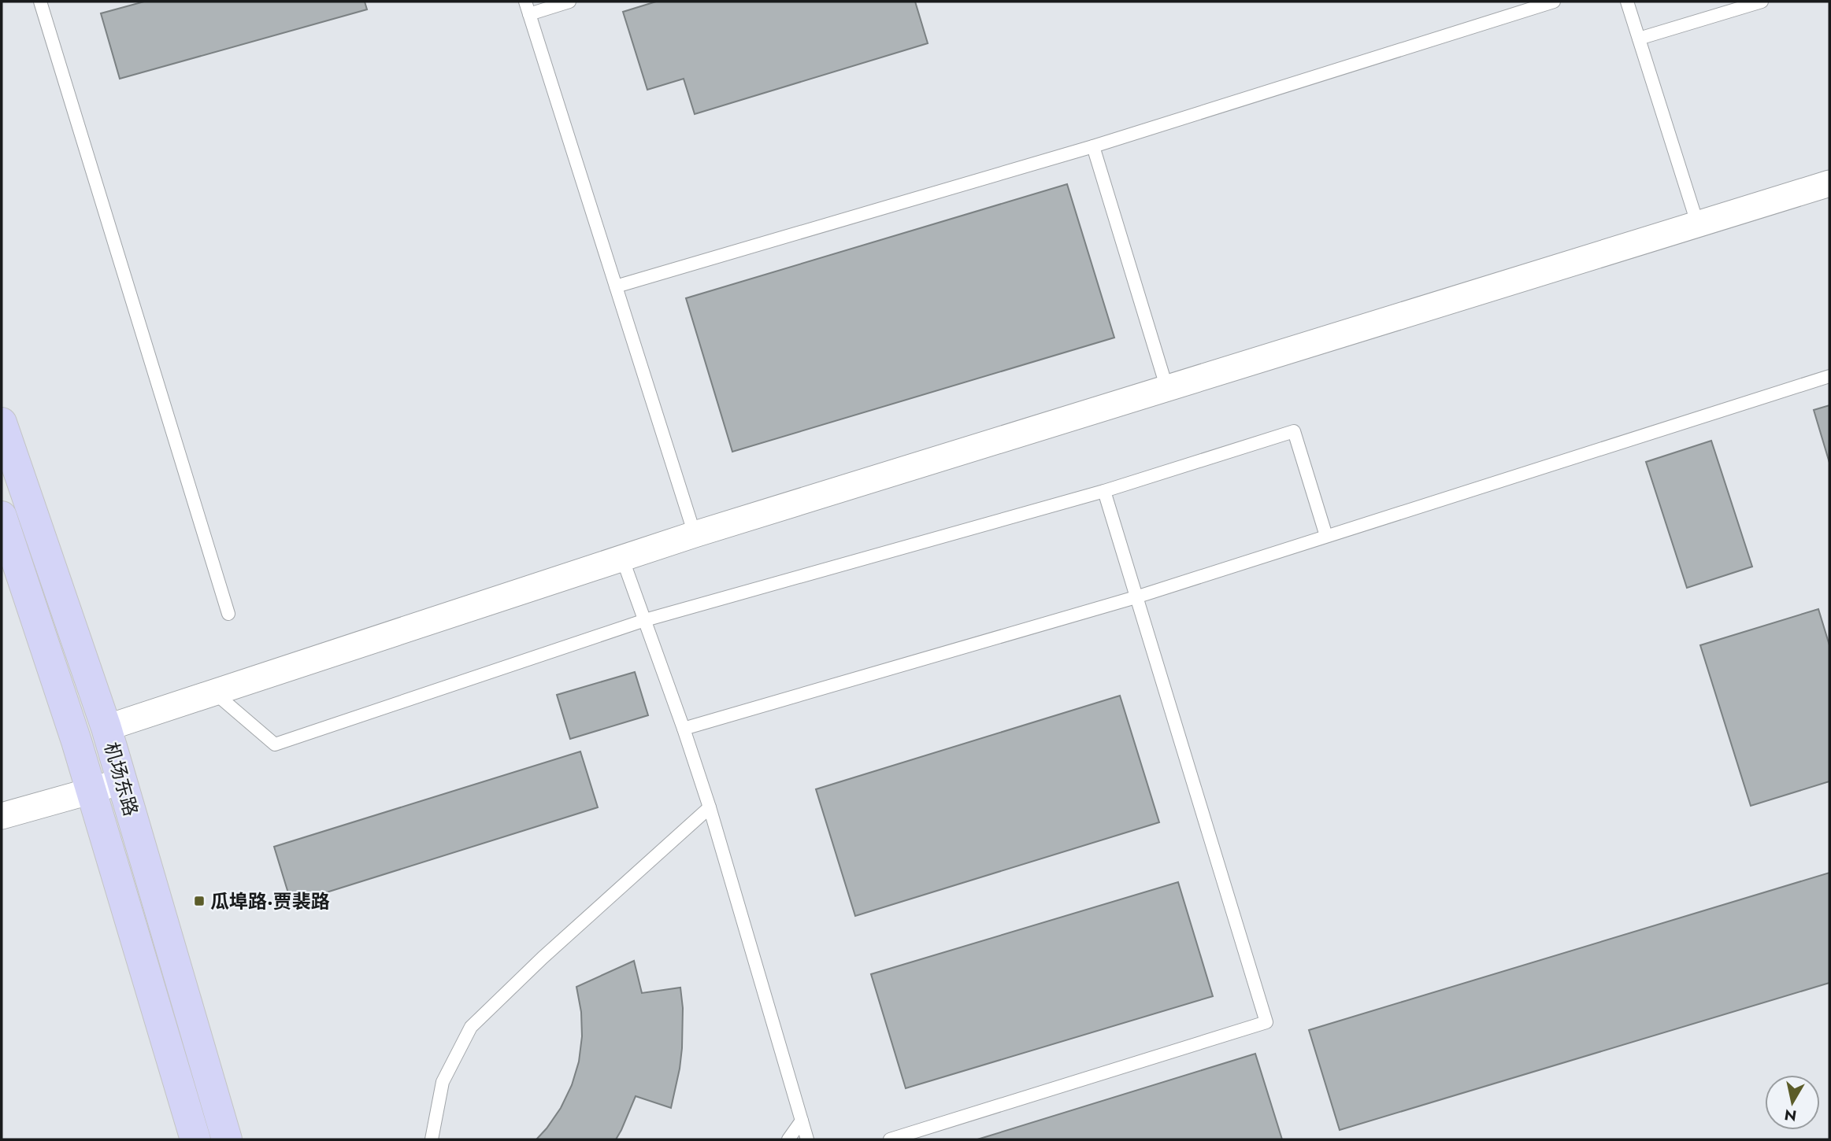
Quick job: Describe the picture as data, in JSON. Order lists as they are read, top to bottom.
{
  "streets": {
    "main road": ["机场东路"]
  },
  "places": {
    "transit": ["瓜埠路·贾裴路"]
  },
  "north": "bottom"
}
